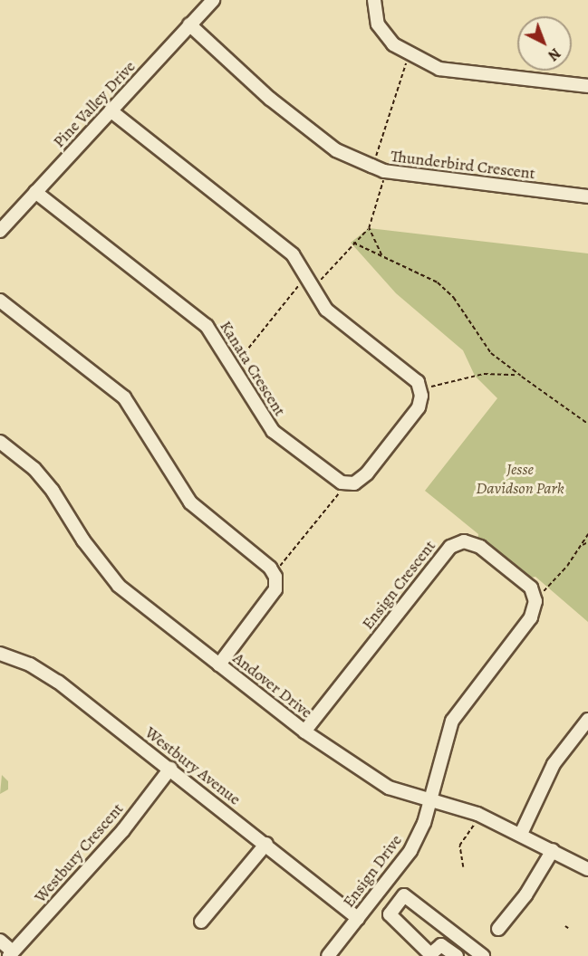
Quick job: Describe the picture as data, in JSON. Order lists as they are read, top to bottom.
{
  "streets": {
    "street": [
      "Pine Valley Drive",
      "Thunderbird Crescent",
      "Kanata Crescent",
      "Ensign Crescent",
      "Andover Drive",
      "Westbury Avenue",
      "Westbury Crescent",
      "Ensign Drive"
    ]
  },
  "crossings": [
    ["Pine Valley Drive", "Thunderbird Crescent"],
    ["Pine Valley Drive", "Kanata Crescent"],
    ["Ensign Crescent", "Andover Drive"],
    ["Ensign Crescent", "Ensign Drive"],
    ["Andover Drive", "Ensign Drive"],
    ["Westbury Avenue", "Westbury Crescent"],
    ["Westbury Avenue", "Ensign Drive"]
  ],
  "parks": ["Jesse Davidson Park"],
  "north": "bottom right"
}
